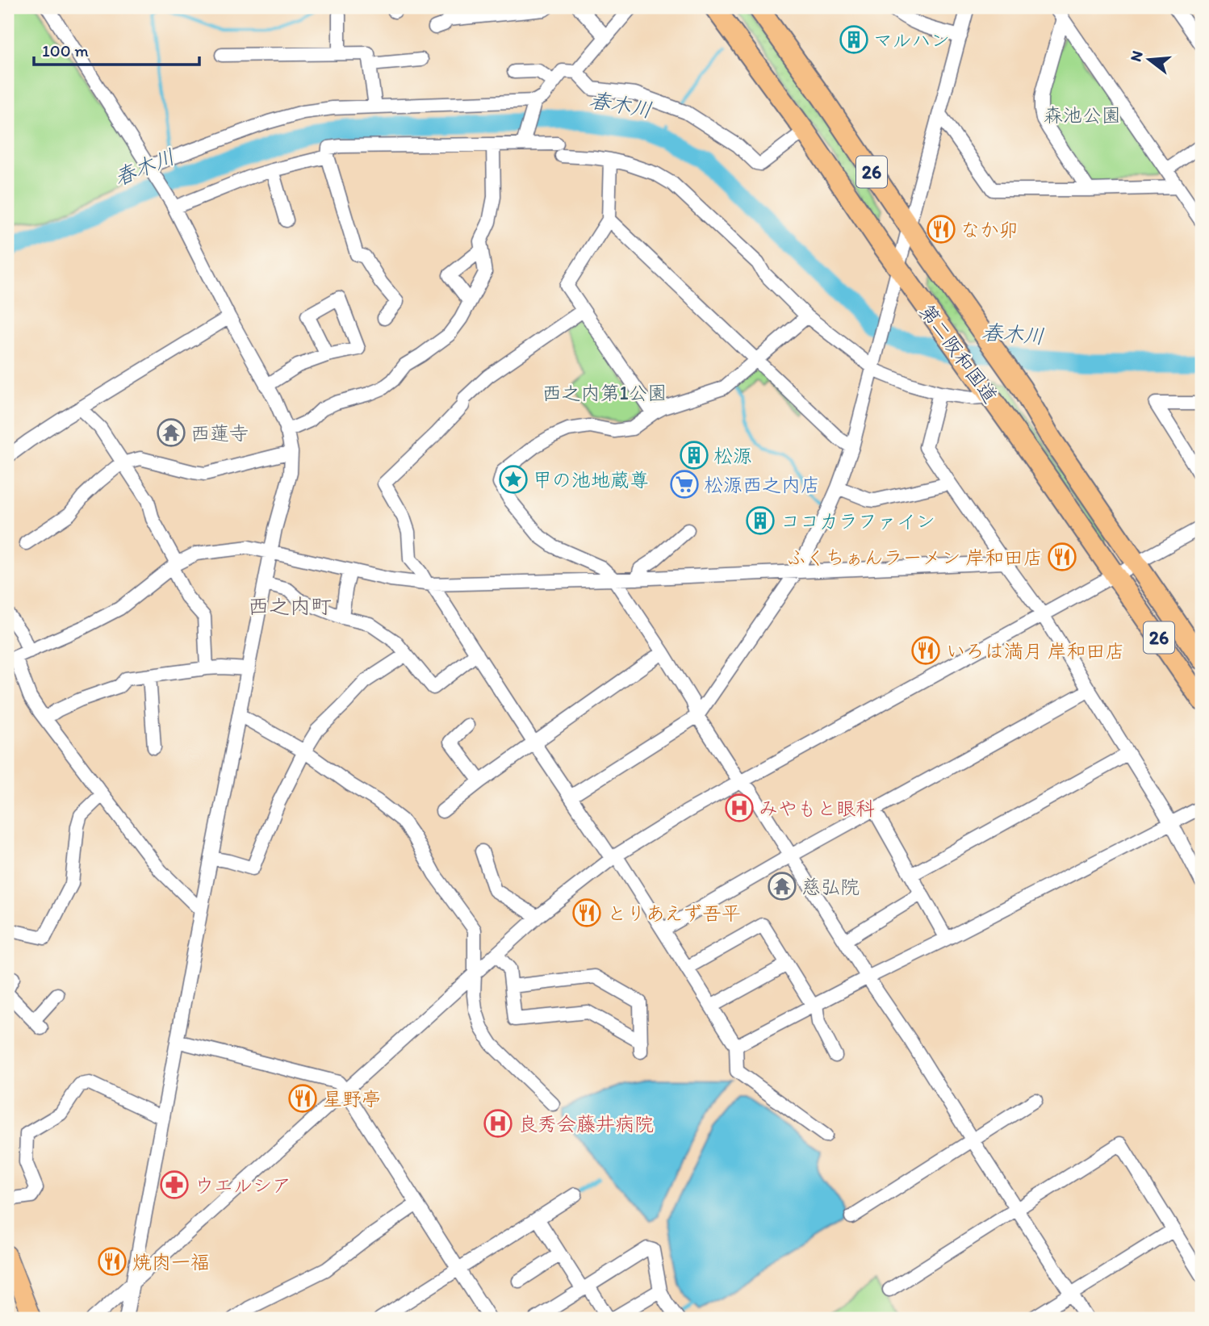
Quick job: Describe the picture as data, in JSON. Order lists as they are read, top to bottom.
{
  "streets": {
    "highway": ["26", "第二阪和国道"]
  },
  "districts": ["西之内町"],
  "water": ["春木川"],
  "parks": ["森池公園", "西之内第1公園"],
  "places": {
    "building": ["マルハン", "松源", "ココカラファイン"],
    "restaurant": [
      "なか卯",
      "ふくちぁんラーメン 岸和田店",
      "いろは満月 岸和田店",
      "とりあえず吾平",
      "星野亭",
      "焼肉一福"
    ],
    "temple": ["西蓮寺", "慈弘院"],
    "place": ["甲の池地蔵尊"],
    "supermarket": ["松源西之内店"],
    "hospital": ["みやもと眼科", "良秀会藤井病院"],
    "pharmacy": ["ウエルシア"]
  },
  "scale_bar": "100 m",
  "north": "left"
}
